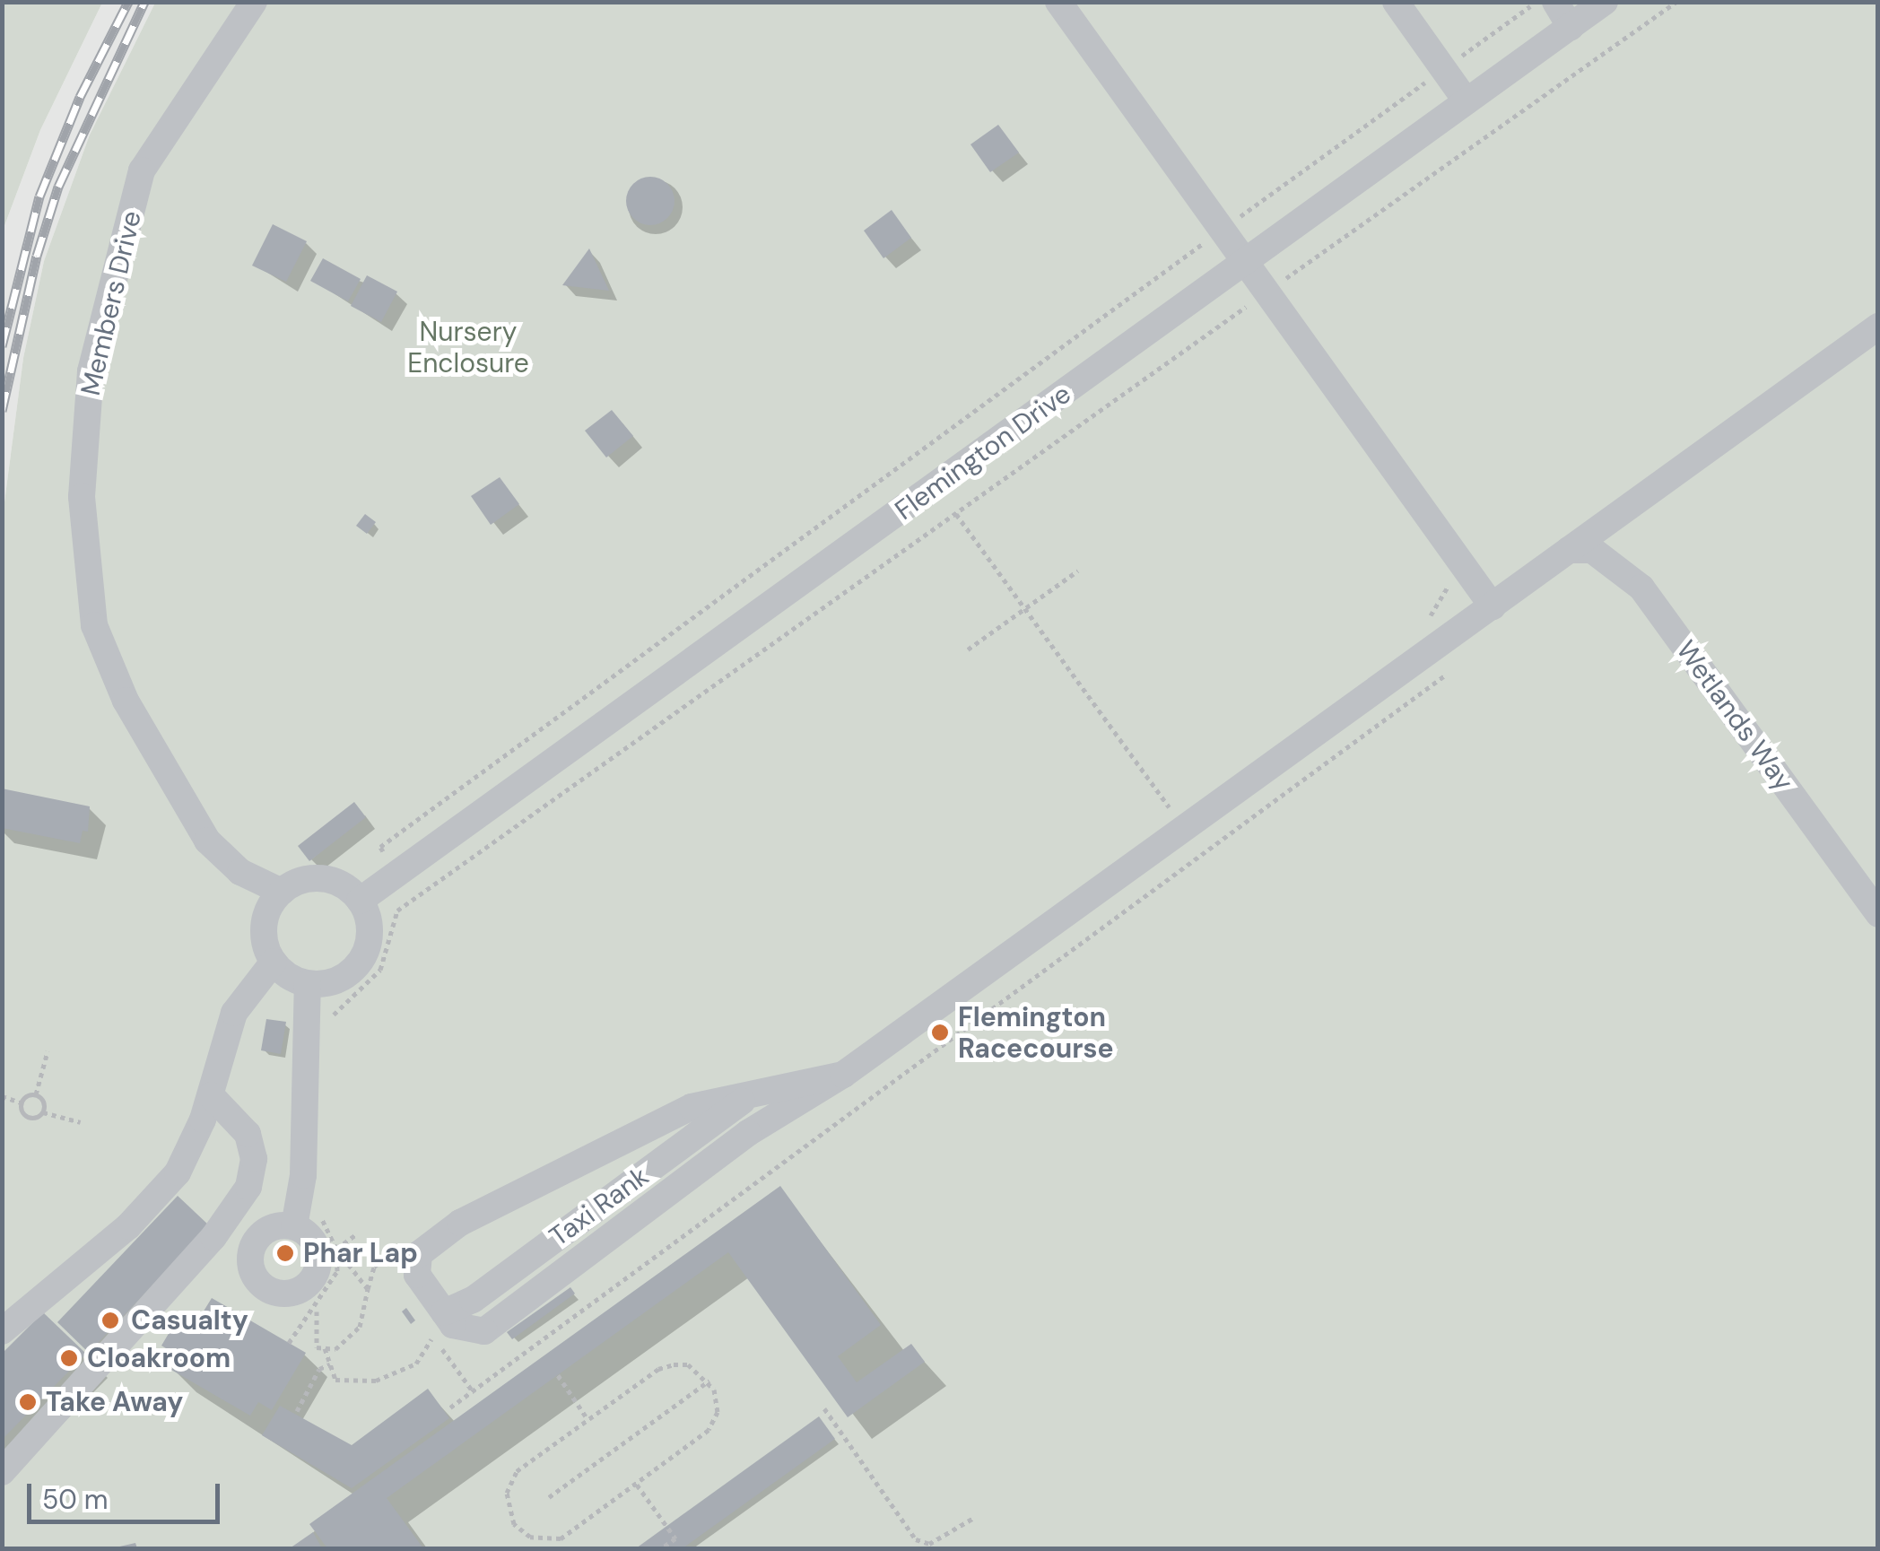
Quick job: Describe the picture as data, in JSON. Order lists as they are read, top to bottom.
{
  "streets": {
    "lane": [
      "Members Drive",
      "Flemington Drive",
      "Wetlands Way",
      "Taxi Rank"
    ]
  },
  "crossings": [
    ["Members Drive", "Flemington Drive"]
  ],
  "parks": ["Nursery Enclosure"],
  "places": [
    "Flemington Racecourse",
    "Phar Lap",
    "Casualty",
    "Cloakroom",
    "Take Away"
  ],
  "scale_bar": "50 m"
}
